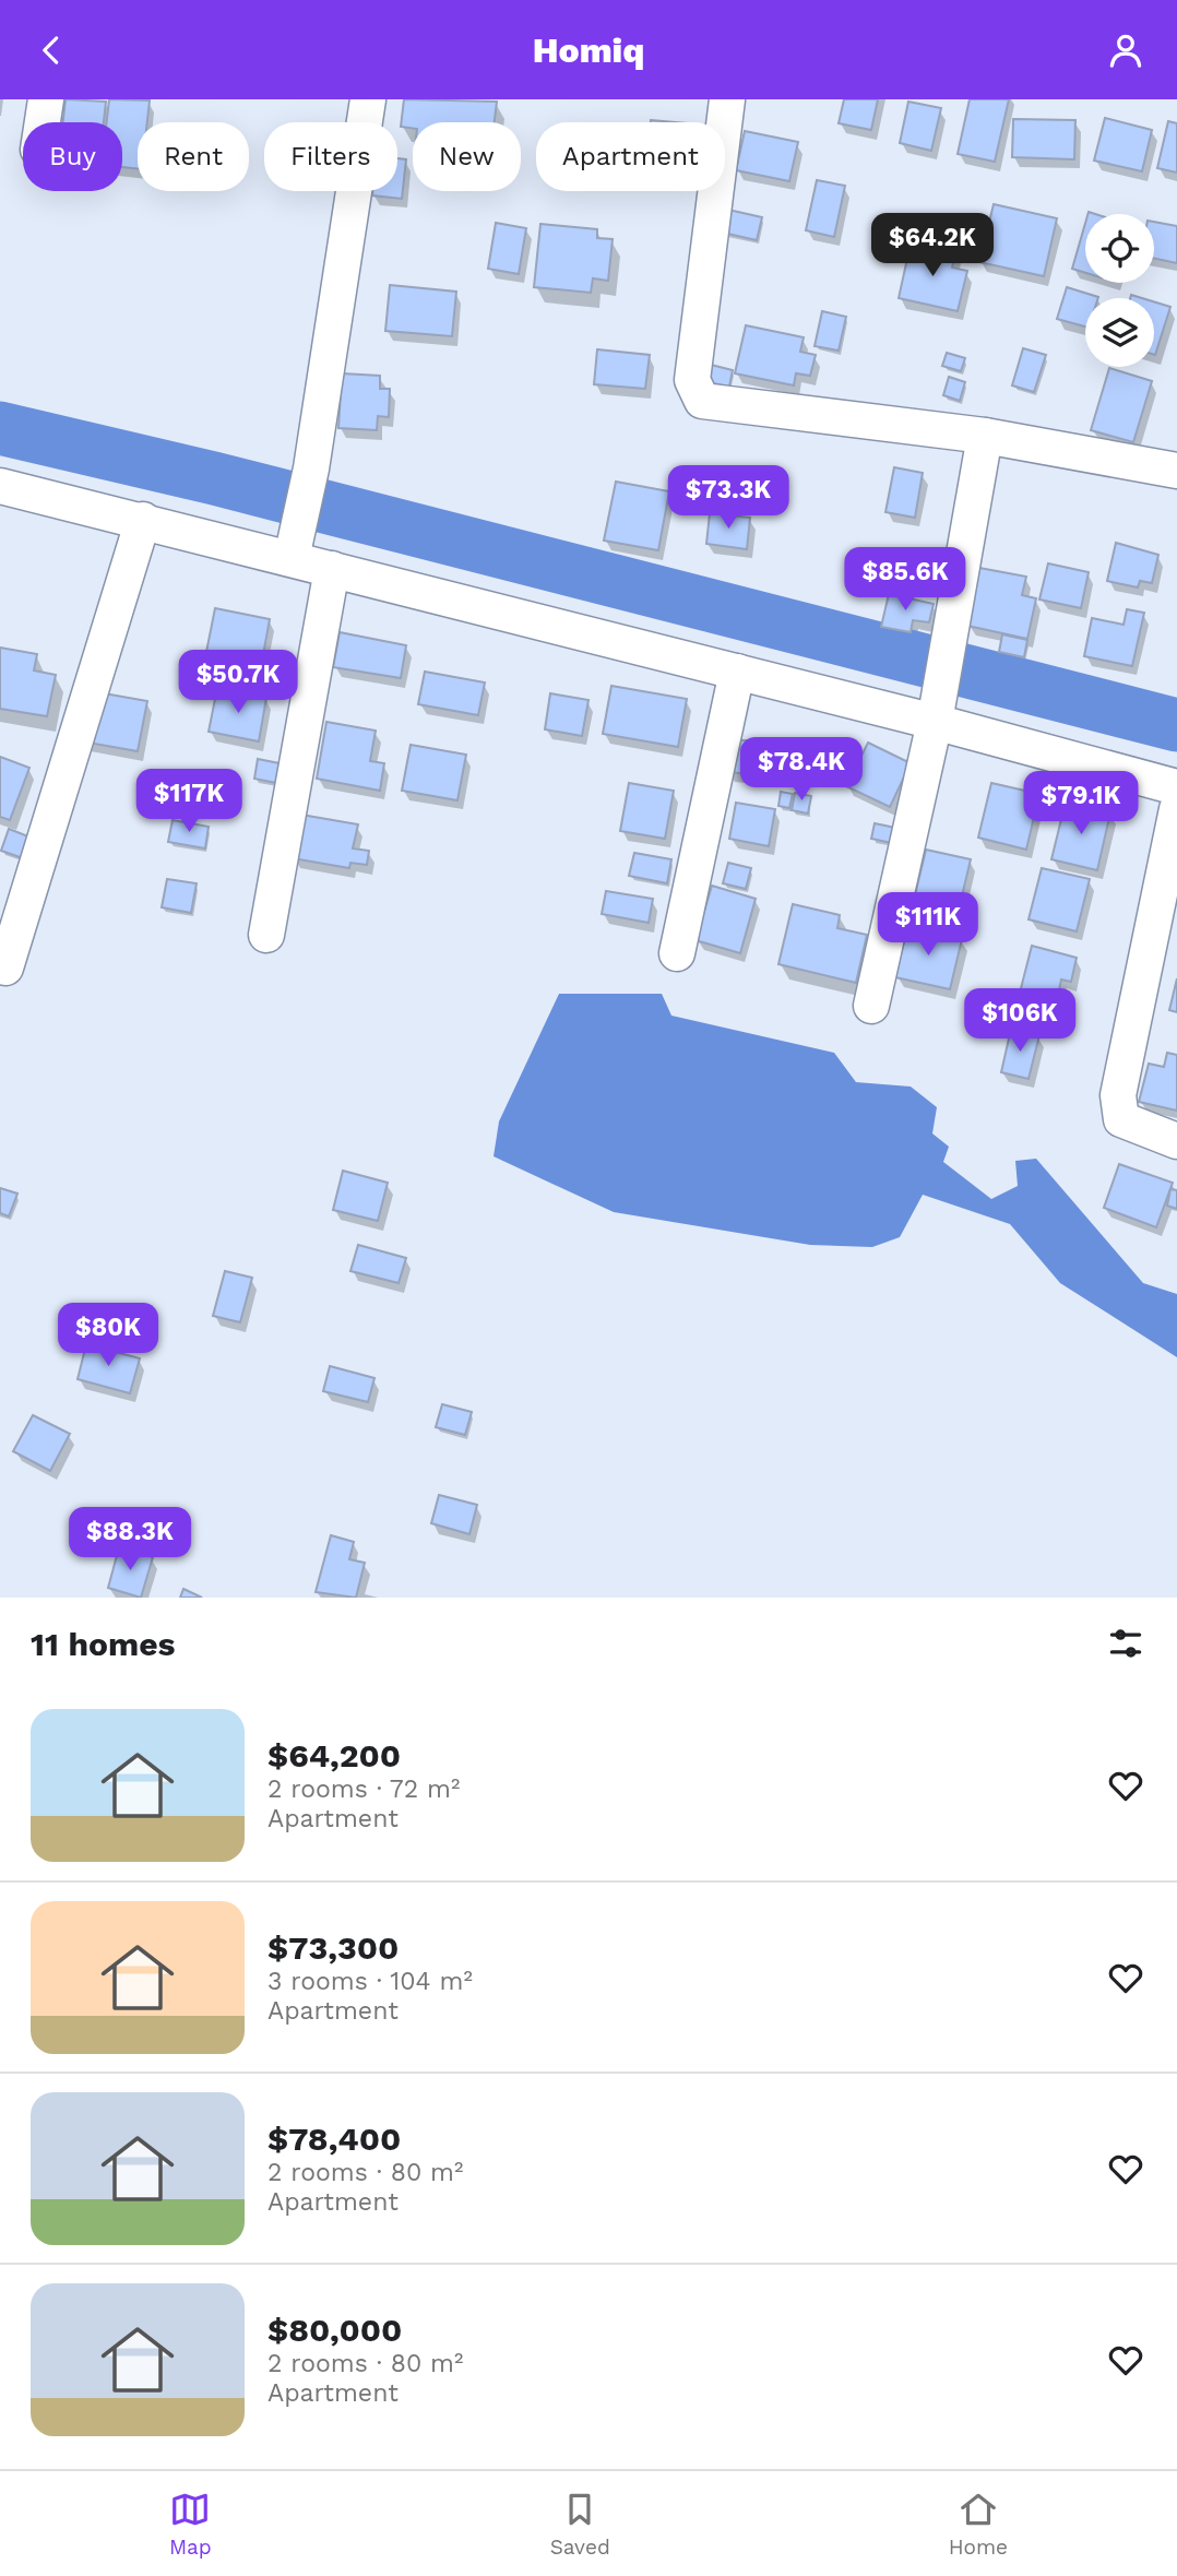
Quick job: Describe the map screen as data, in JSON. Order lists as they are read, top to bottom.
{
  "page": {
    "header": "Homiq",
    "chip": [
      "Buy",
      "Rent",
      "Filters",
      "New",
      "Apartment"
    ],
    "price": [
      "$64.2K",
      "$73.3K",
      "$85.6K",
      "$50.7K",
      "$78.4K",
      "$117K",
      "$79.1K",
      "$111K",
      "$106K",
      "$80K",
      "$88.3K"
    ],
    "heading": "11 homes",
    "list": [
      {
        "name": "$64,200",
        "note": "2 rooms · 72 m² · Apartment"
      },
      {
        "name": "$73,300",
        "note": "3 rooms · 104 m² · Apartment"
      },
      {
        "name": "$78,400",
        "note": "2 rooms · 80 m² · Apartment"
      },
      {
        "name": "$80,000",
        "note": "2 rooms · 80 m² · Apartment"
      }
    ],
    "tabs": ["Map", "Saved", "Home"]
  }
}
